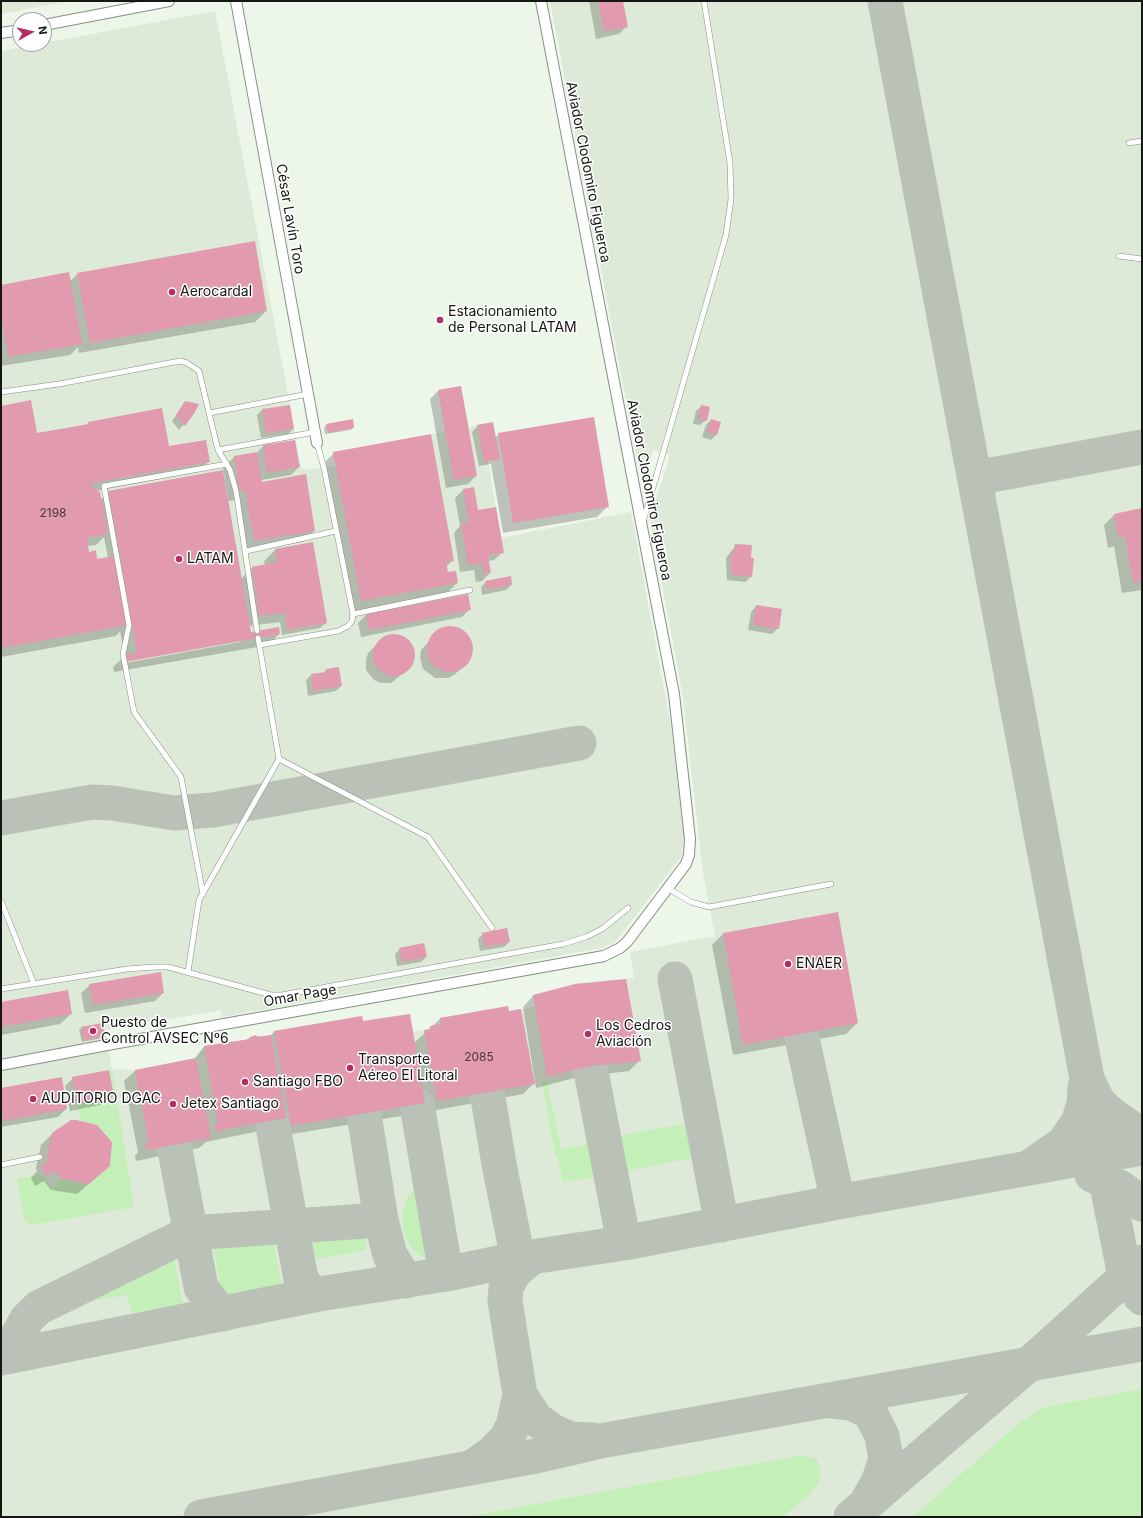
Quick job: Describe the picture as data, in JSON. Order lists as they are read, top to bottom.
{
  "streets": {
    "street": ["Aviador Clodomiro Figueroa", "César Lavín Toro", "Omar Page"]
  },
  "crossings": [
    ["Aviador Clodomiro Figueroa", "Omar Page"]
  ],
  "places": [
    "Aerocardal",
    "Estacionamiento de Personal LATAM",
    "LATAM",
    "ENAER",
    "Puesto de Control AVSEC Nº6",
    "Los Cedros Aviación",
    "Transporte Aéreo El Litoral",
    "Santiago FBO",
    "AUDITORIO DGAC",
    "Jetex Santiago"
  ],
  "house_numbers": ["2198", "2085"],
  "north": "right"
}
